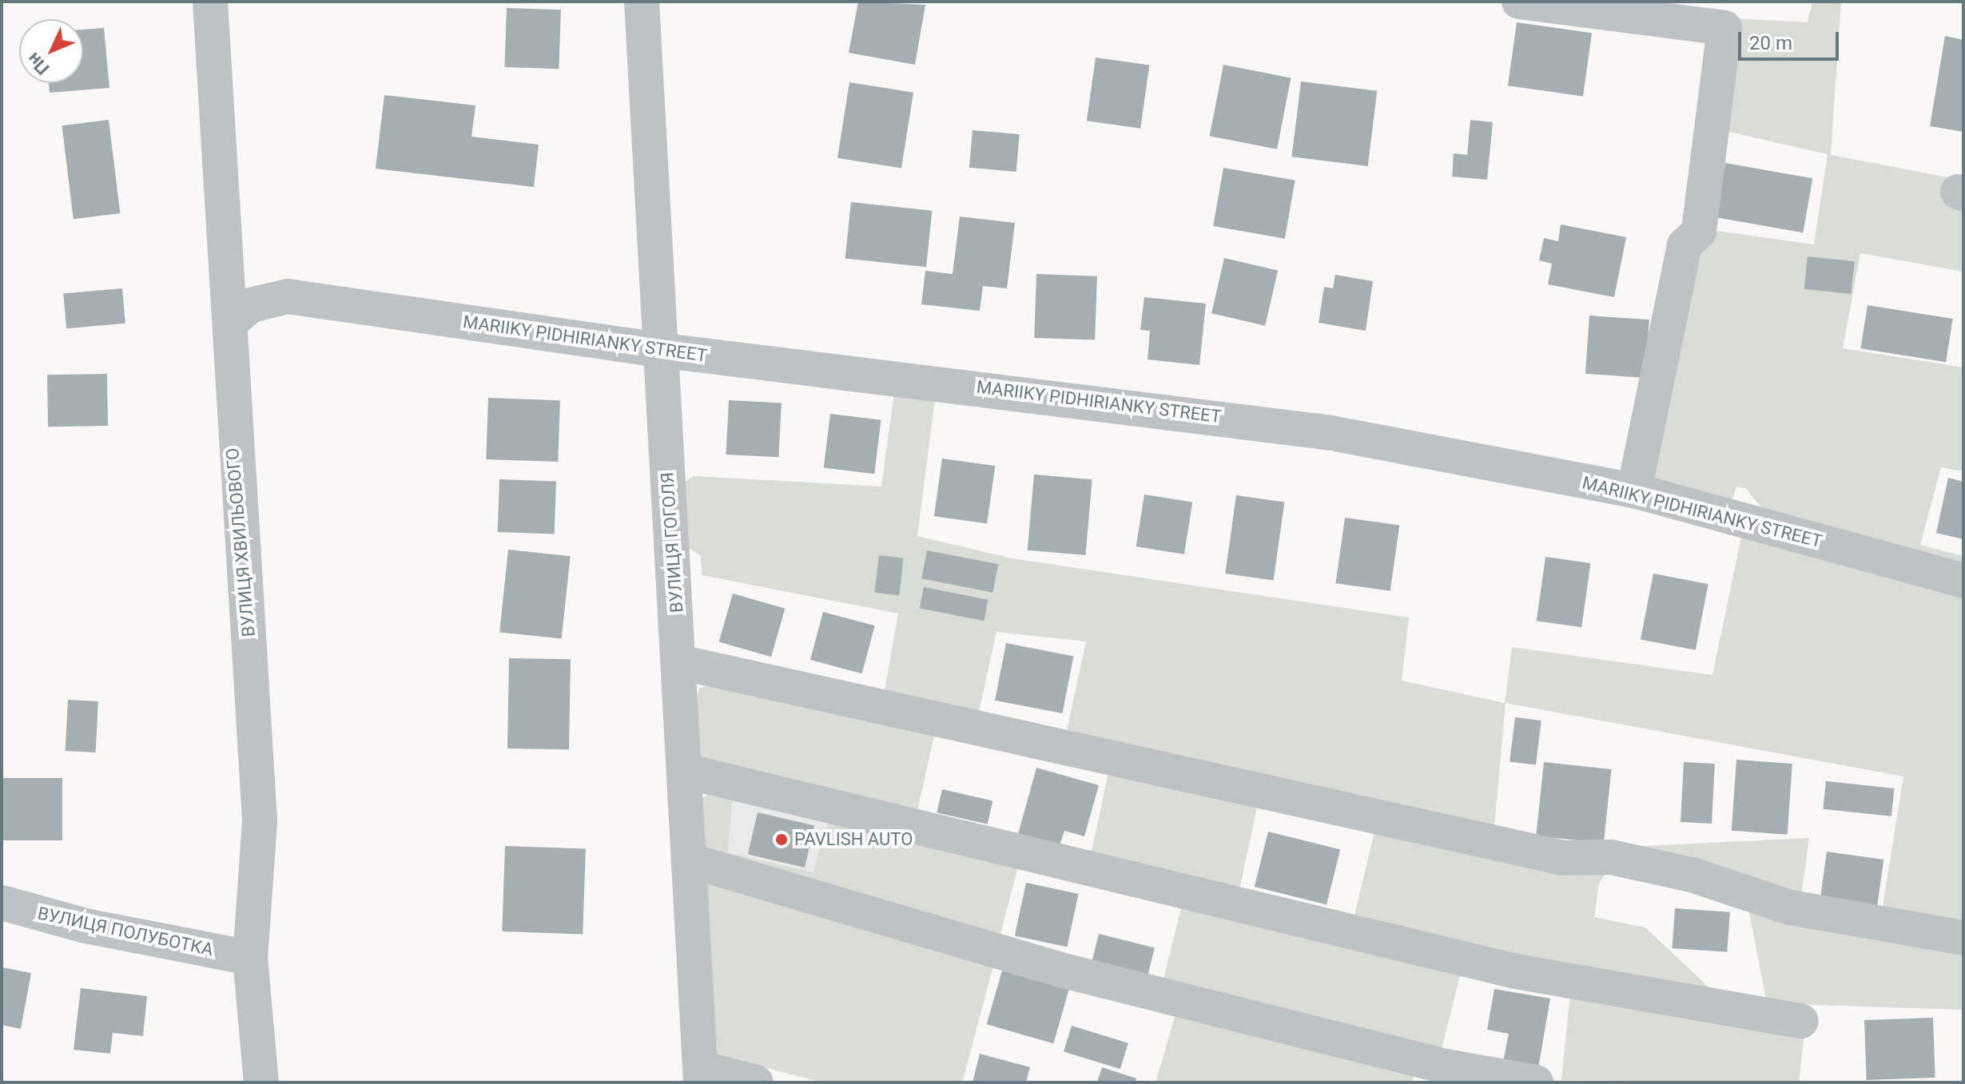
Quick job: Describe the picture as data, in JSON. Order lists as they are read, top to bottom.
{
  "streets": {
    "street": [
      "MARIIKY PIDHIRIANKY STREET",
      "ВУЛИЦЯ ХВИЛЬОВОГО",
      "ВУЛИЦЯ ГОГОЛЯ",
      "ВУЛИЦЯ ПОЛУБОТКА"
    ]
  },
  "crossings": [
    ["MARIIKY PIDHIRIANKY STREET", "ВУЛИЦЯ ХВИЛЬОВОГО"],
    ["MARIIKY PIDHIRIANKY STREET", "ВУЛИЦЯ ГОГОЛЯ"],
    ["ВУЛИЦЯ ХВИЛЬОВОГО", "ВУЛИЦЯ ПОЛУБОТКА"]
  ],
  "places": ["PAVLISH AUTO"],
  "scale_bar": "20 m",
  "north": "bottom left"
}
